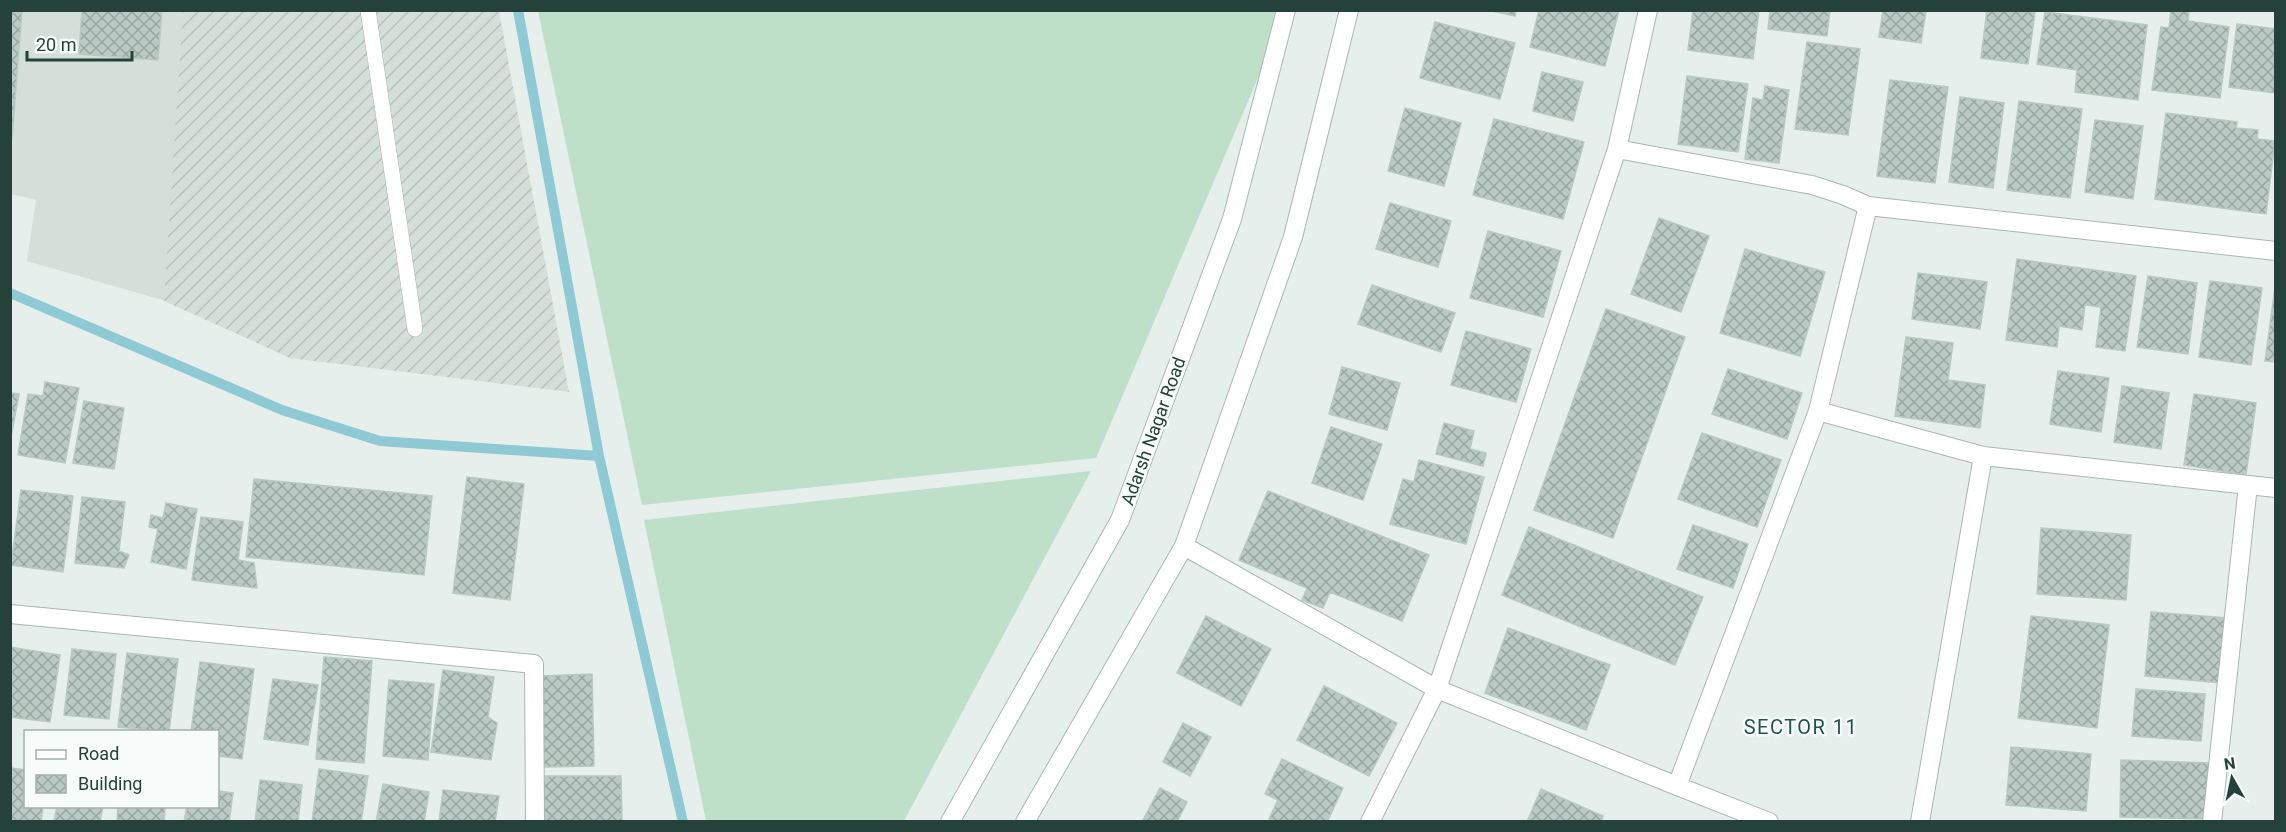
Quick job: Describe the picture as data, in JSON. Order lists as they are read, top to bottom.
{
  "streets": {
    "street": ["Adarsh Nagar Road"]
  },
  "districts": ["SECTOR 11"],
  "legend": ["Road", "Building"],
  "scale_bar": "20 m",
  "north": "top"
}
